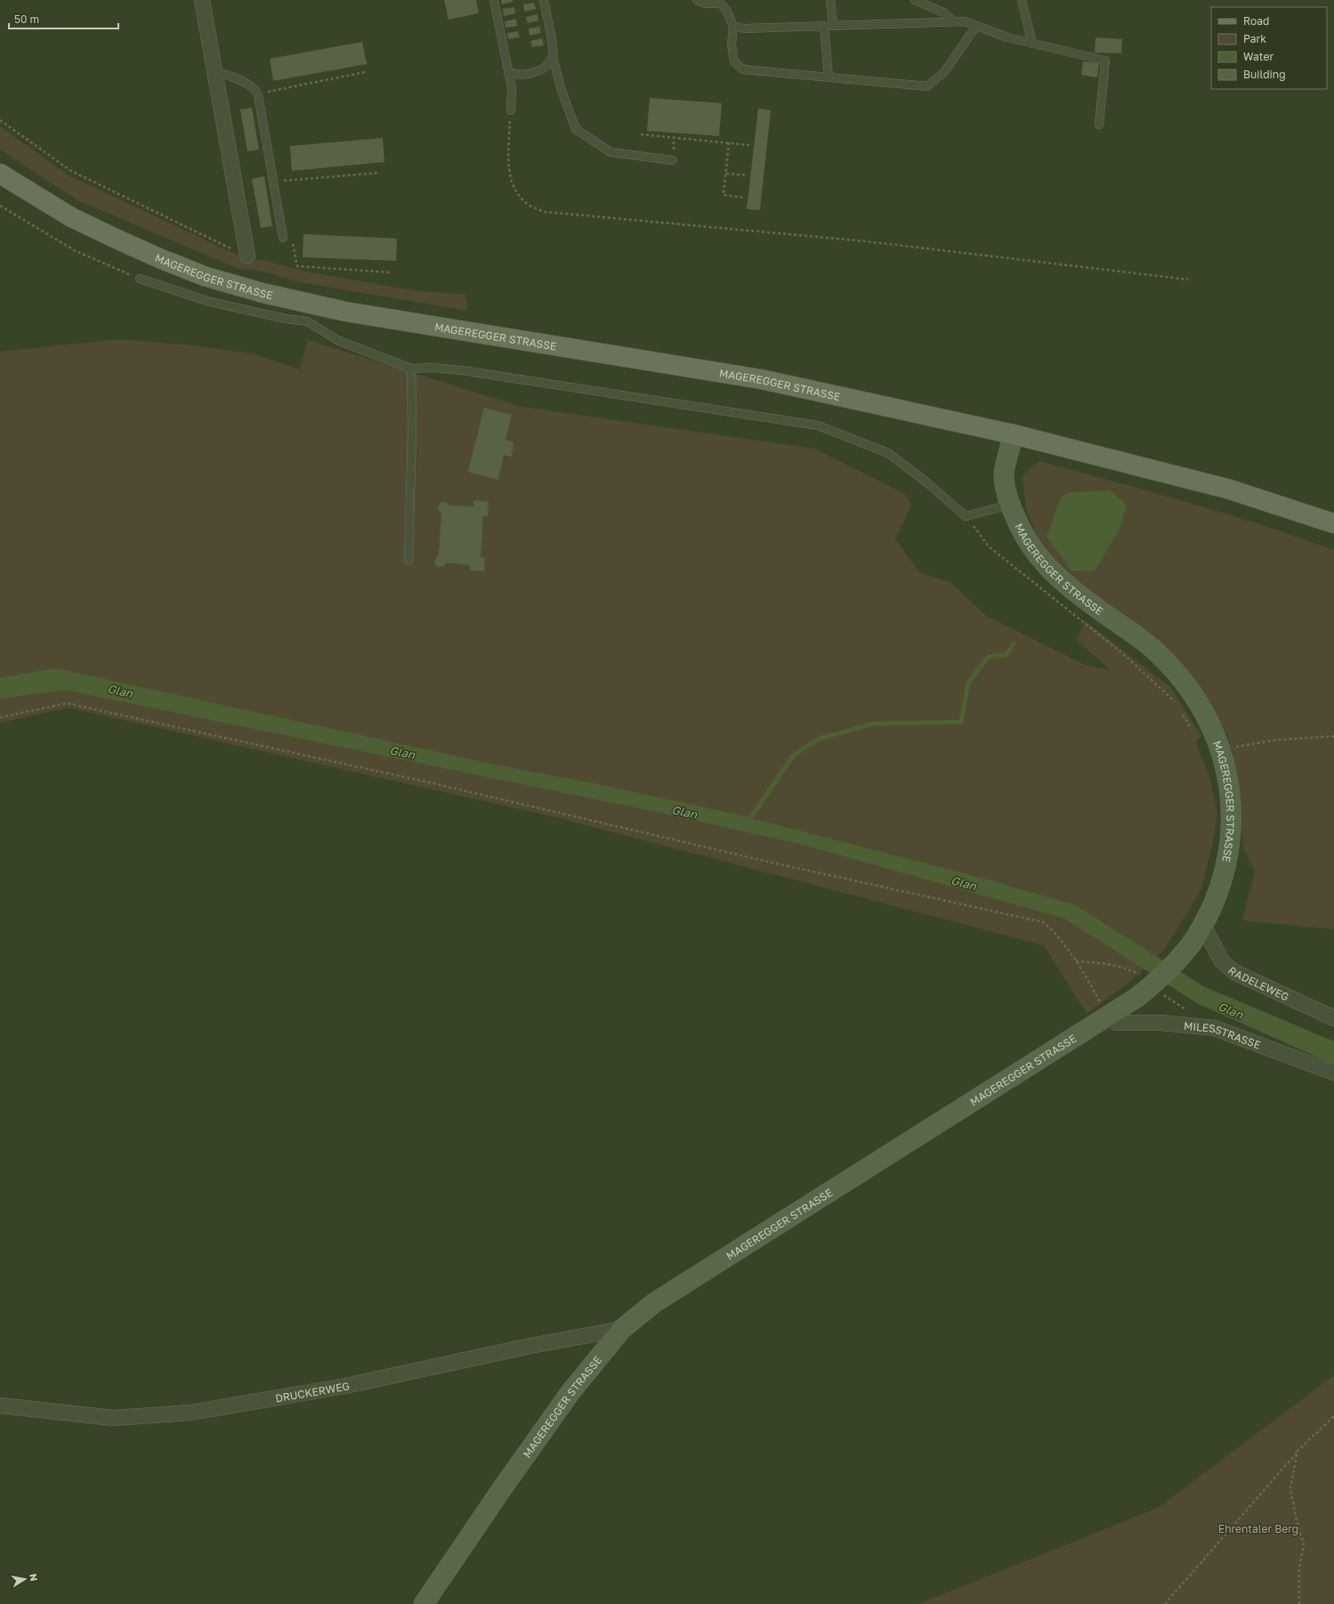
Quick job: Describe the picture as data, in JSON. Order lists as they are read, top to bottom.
{
  "streets": {
    "main road": ["MAGEREGGER STRASSE"],
    "street": ["RADELEWEG", "MILESSTRASSE", "DRUCKERWEG"]
  },
  "crossings": [
    ["MAGEREGGER STRASSE", "RADELEWEG"],
    ["MAGEREGGER STRASSE", "MILESSTRASSE"],
    ["MAGEREGGER STRASSE", "DRUCKERWEG"]
  ],
  "water": ["Glan"],
  "parks": ["Ehrentaler Berg"],
  "legend": [
    "Road",
    "Park",
    "Water",
    "Building"
  ],
  "scale_bar": "50 m",
  "north": "right"
}
